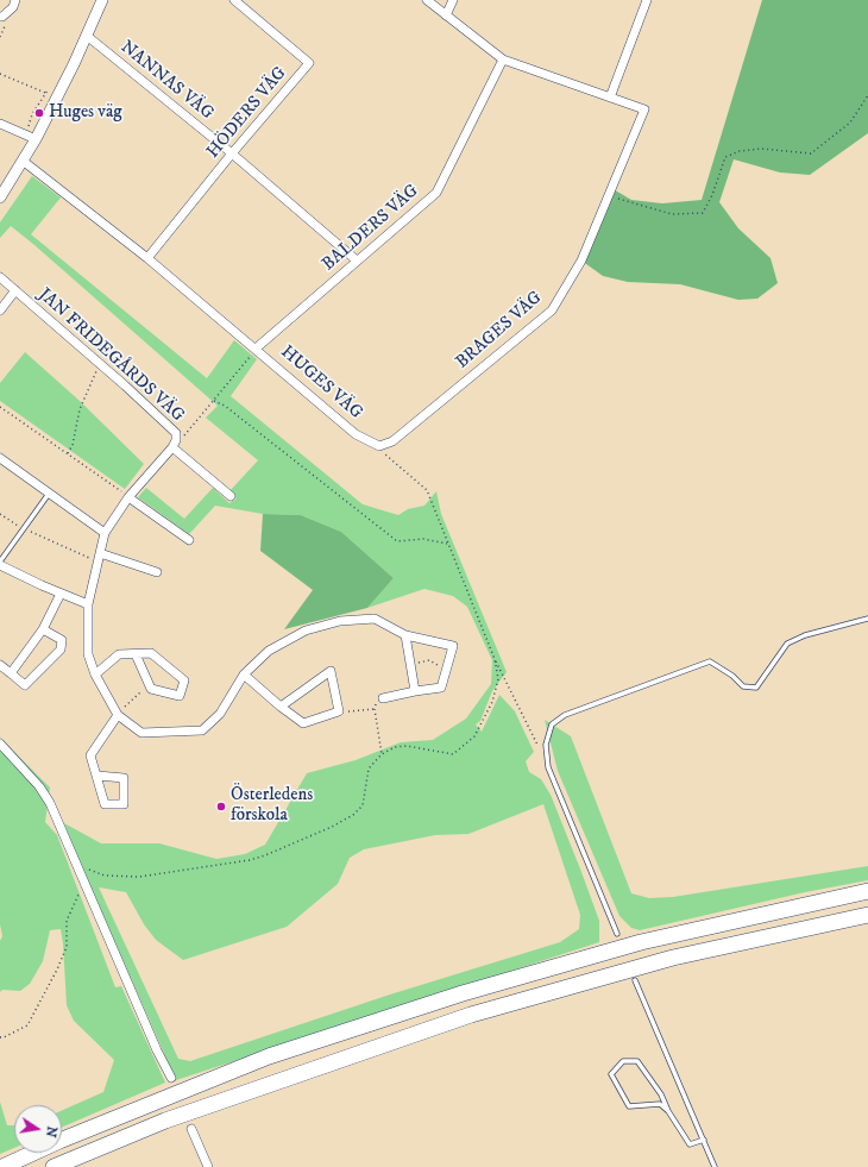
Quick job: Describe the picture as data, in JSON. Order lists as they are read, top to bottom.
{
  "streets": {
    "street": [
      "NANNAS VÄG",
      "HÖDERS VÄG",
      "BALDERS VÄG",
      "BRAGES VÄG",
      "JAN FRIDEGÅRDS VÄG",
      "HUGES VÄG"
    ]
  },
  "crossings": [
    ["NANNAS VÄG", "HÖDERS VÄG"],
    ["NANNAS VÄG", "BALDERS VÄG"],
    ["HÖDERS VÄG", "HUGES VÄG"],
    ["BALDERS VÄG", "HUGES VÄG"],
    ["BRAGES VÄG", "HUGES VÄG"]
  ],
  "places": ["Huges väg", "Österledens förskola"],
  "north": "right"
}
